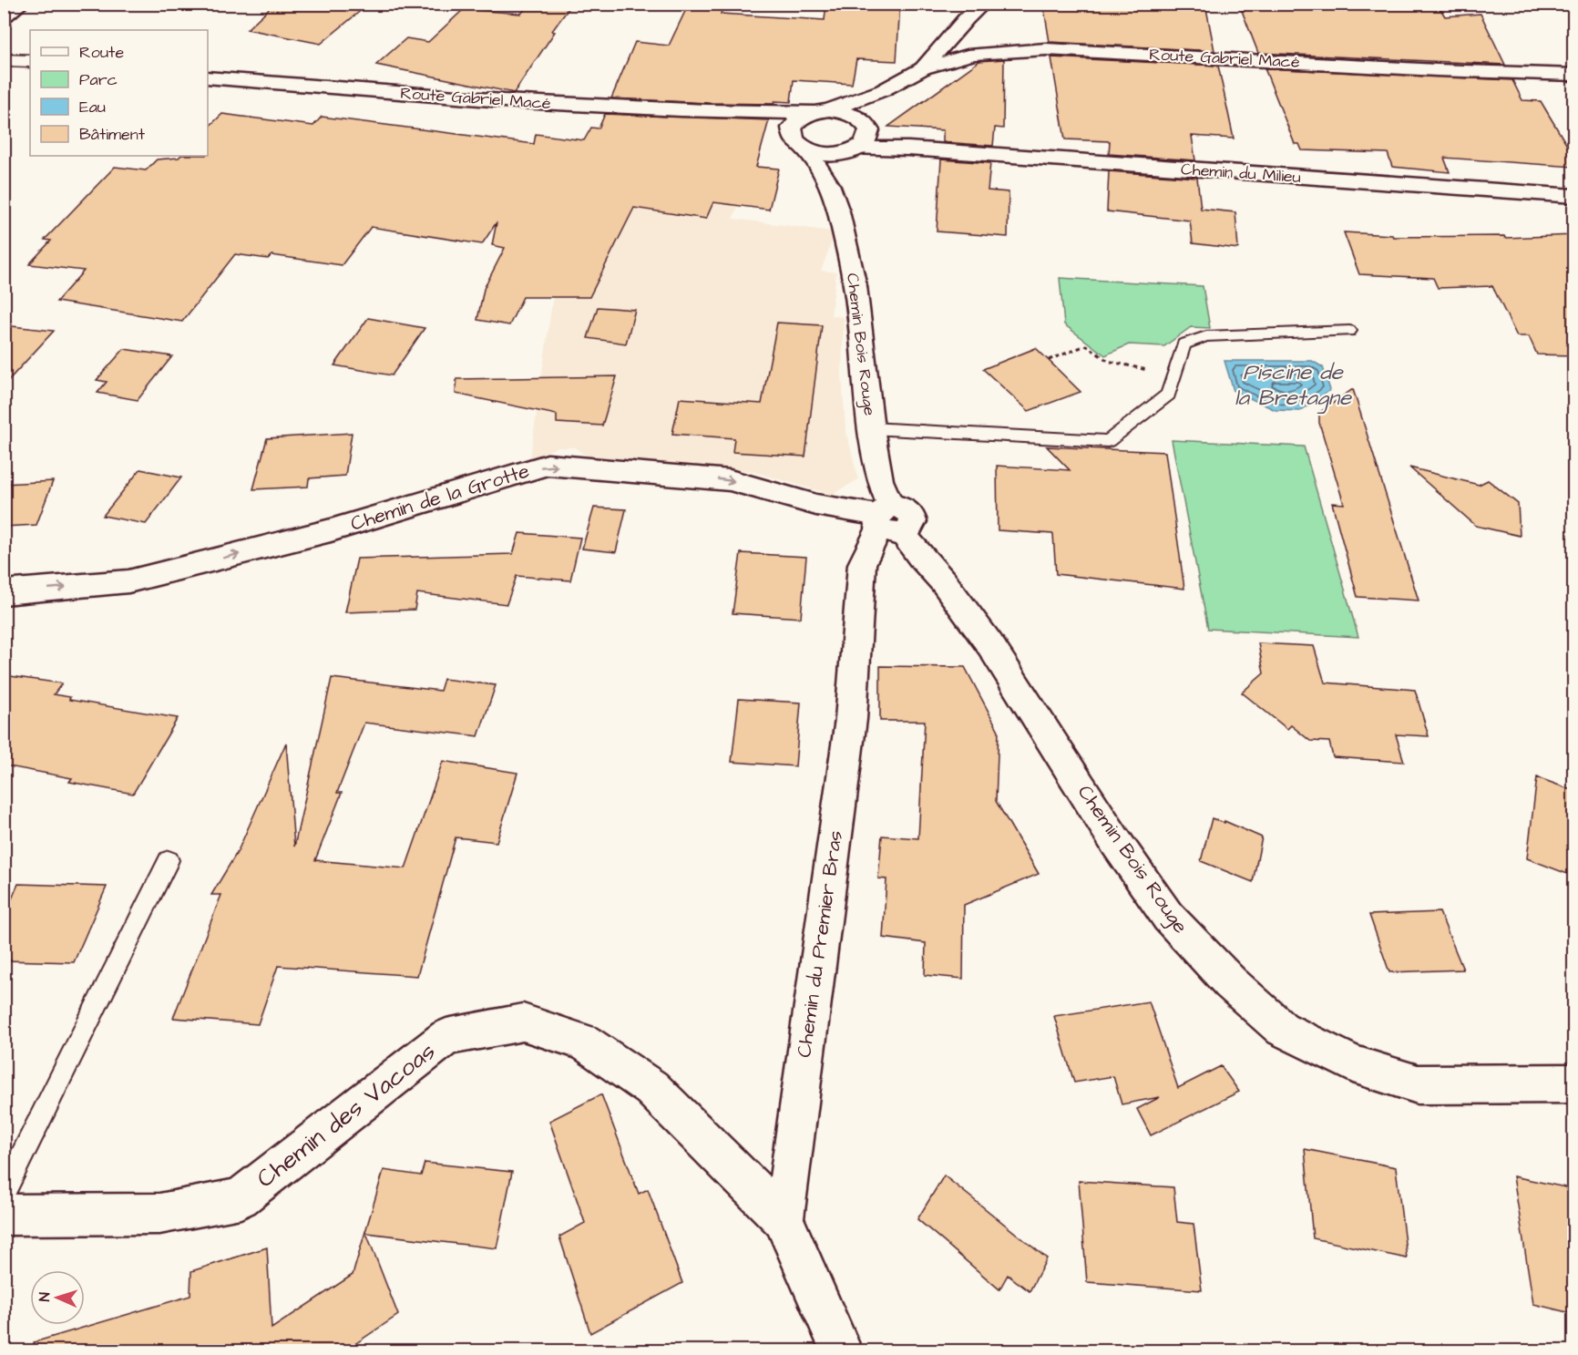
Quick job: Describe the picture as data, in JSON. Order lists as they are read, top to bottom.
{
  "streets": {
    "street": [
      "Route Gabriel Macé",
      "Chemin du Milieu",
      "Chemin Bois Rouge",
      "Chemin de la Grotte",
      "Chemin du Premier Bras",
      "Chemin des Vacoas"
    ]
  },
  "crossings": [
    ["Route Gabriel Macé", "Chemin du Milieu"],
    ["Route Gabriel Macé", "Chemin Bois Rouge"],
    ["Chemin du Milieu", "Chemin Bois Rouge"],
    ["Chemin Bois Rouge", "Chemin de la Grotte"],
    ["Chemin Bois Rouge", "Chemin du Premier Bras"],
    ["Chemin de la Grotte", "Chemin du Premier Bras"],
    ["Chemin du Premier Bras", "Chemin des Vacoas"]
  ],
  "one_way": ["Chemin de la Grotte"],
  "water": ["Piscine de la Bretagne"],
  "legend": [
    "Route",
    "Parc",
    "Eau",
    "Bâtiment"
  ],
  "north": "left"
}
